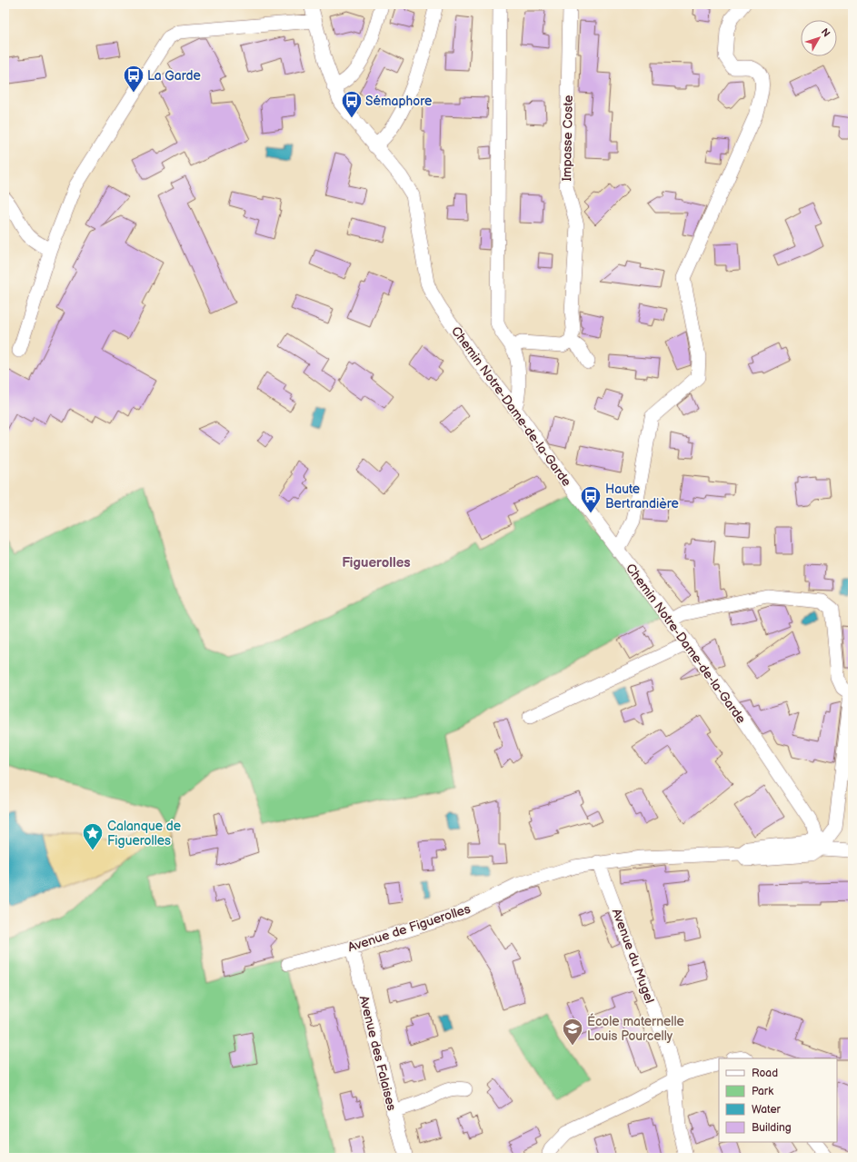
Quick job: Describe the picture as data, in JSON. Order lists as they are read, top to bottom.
{
  "streets": {
    "street": [
      "Impasse Coste",
      "Chemin Notre-Dame-de-la-Garde",
      "Avenue de Figuerolles",
      "Avenue du Mugel",
      "Avenue des Falaises"
    ]
  },
  "crossings": [
    ["Chemin Notre-Dame-de-la-Garde", "Avenue de Figuerolles"],
    ["Avenue de Figuerolles", "Avenue du Mugel"],
    ["Avenue de Figuerolles", "Avenue des Falaises"]
  ],
  "districts": ["Figuerolles"],
  "places": {
    "bus stop": ["La Garde", "Sémaphore", "Haute Bertrandière"],
    "place": ["Calanque de Figuerolles"],
    "school or university": ["École maternelle Louis Pourcelly"]
  },
  "legend": [
    "Road",
    "Park",
    "Water",
    "Building"
  ],
  "north": "top right"
}
